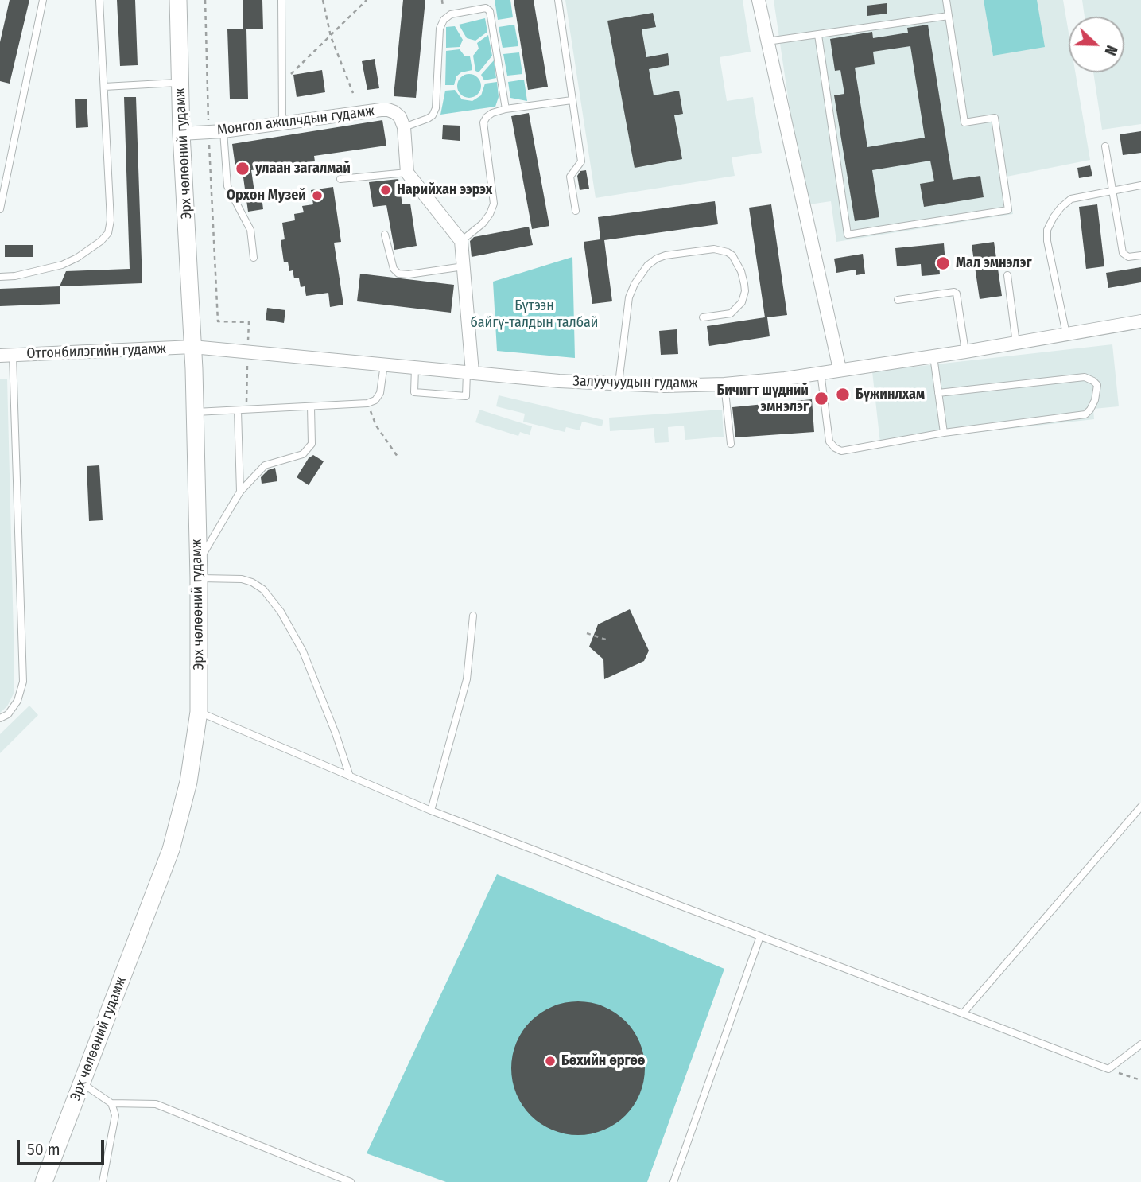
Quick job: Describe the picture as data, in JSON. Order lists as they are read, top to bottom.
{
  "streets": {
    "main road": ["Эрх чөлөөний гудамж"],
    "street": ["Монгол ажилчдын гудамж", "Отгонбилэгийн гудамж", "Залуучуудын гудамж"]
  },
  "crossings": [
    ["Монгол ажилчдын гудамж", "Эрх чөлөөний гудамж"],
    ["Эрх чөлөөний гудамж", "Отгонбилэгийн гудамж"],
    ["Эрх чөлөөний гудамж", "Залуучуудын гудамж"],
    ["Отгонбилэгийн гудамж", "Залуучуудын гудамж"]
  ],
  "parks": ["Бүтээн байгү-талдын талбай"],
  "places": [
    "улаан загалмай",
    "Нарийхан ээрэх",
    "Орхон Myзей",
    "Мал эмнэлэг",
    "Бүжинлхам",
    "Бичигт шүдний эмнэлэг",
    "Бөхийн өргөө"
  ],
  "scale_bar": "50 m",
  "north": "right"
}
